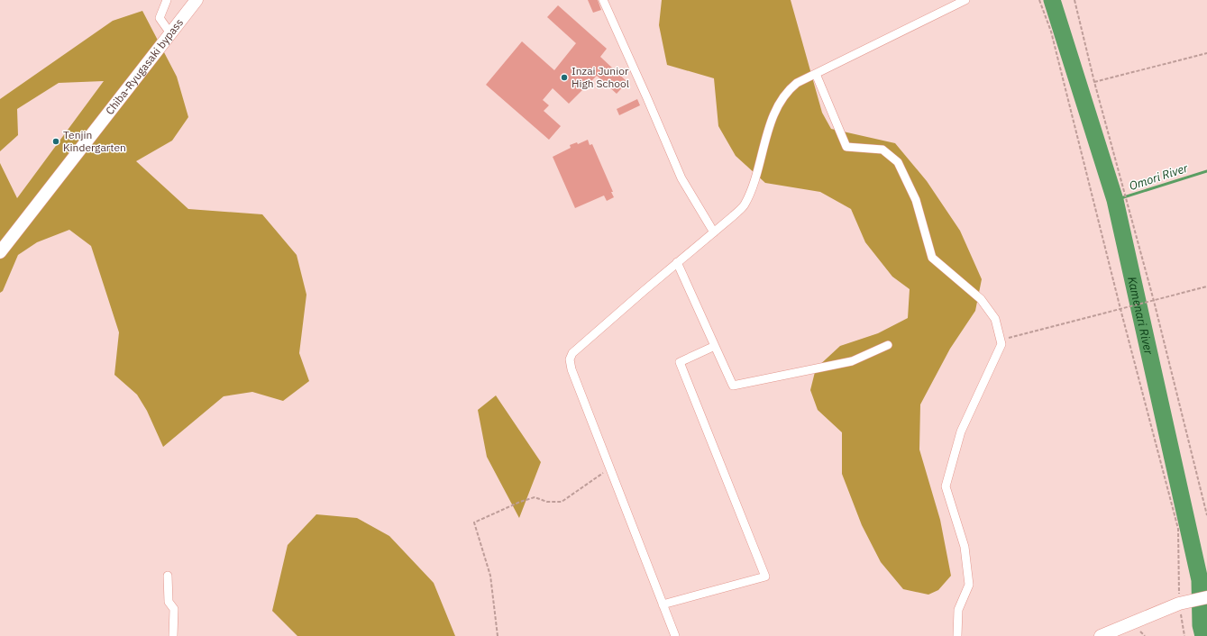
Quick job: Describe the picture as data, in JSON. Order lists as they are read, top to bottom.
{
  "streets": {
    "main road": ["Chiba-Ryugasaki bypass"]
  },
  "water": ["Omori River", "Kamenari River"],
  "places": ["Inzai Junior High School", "Tenjin Kindergarten"]
}
